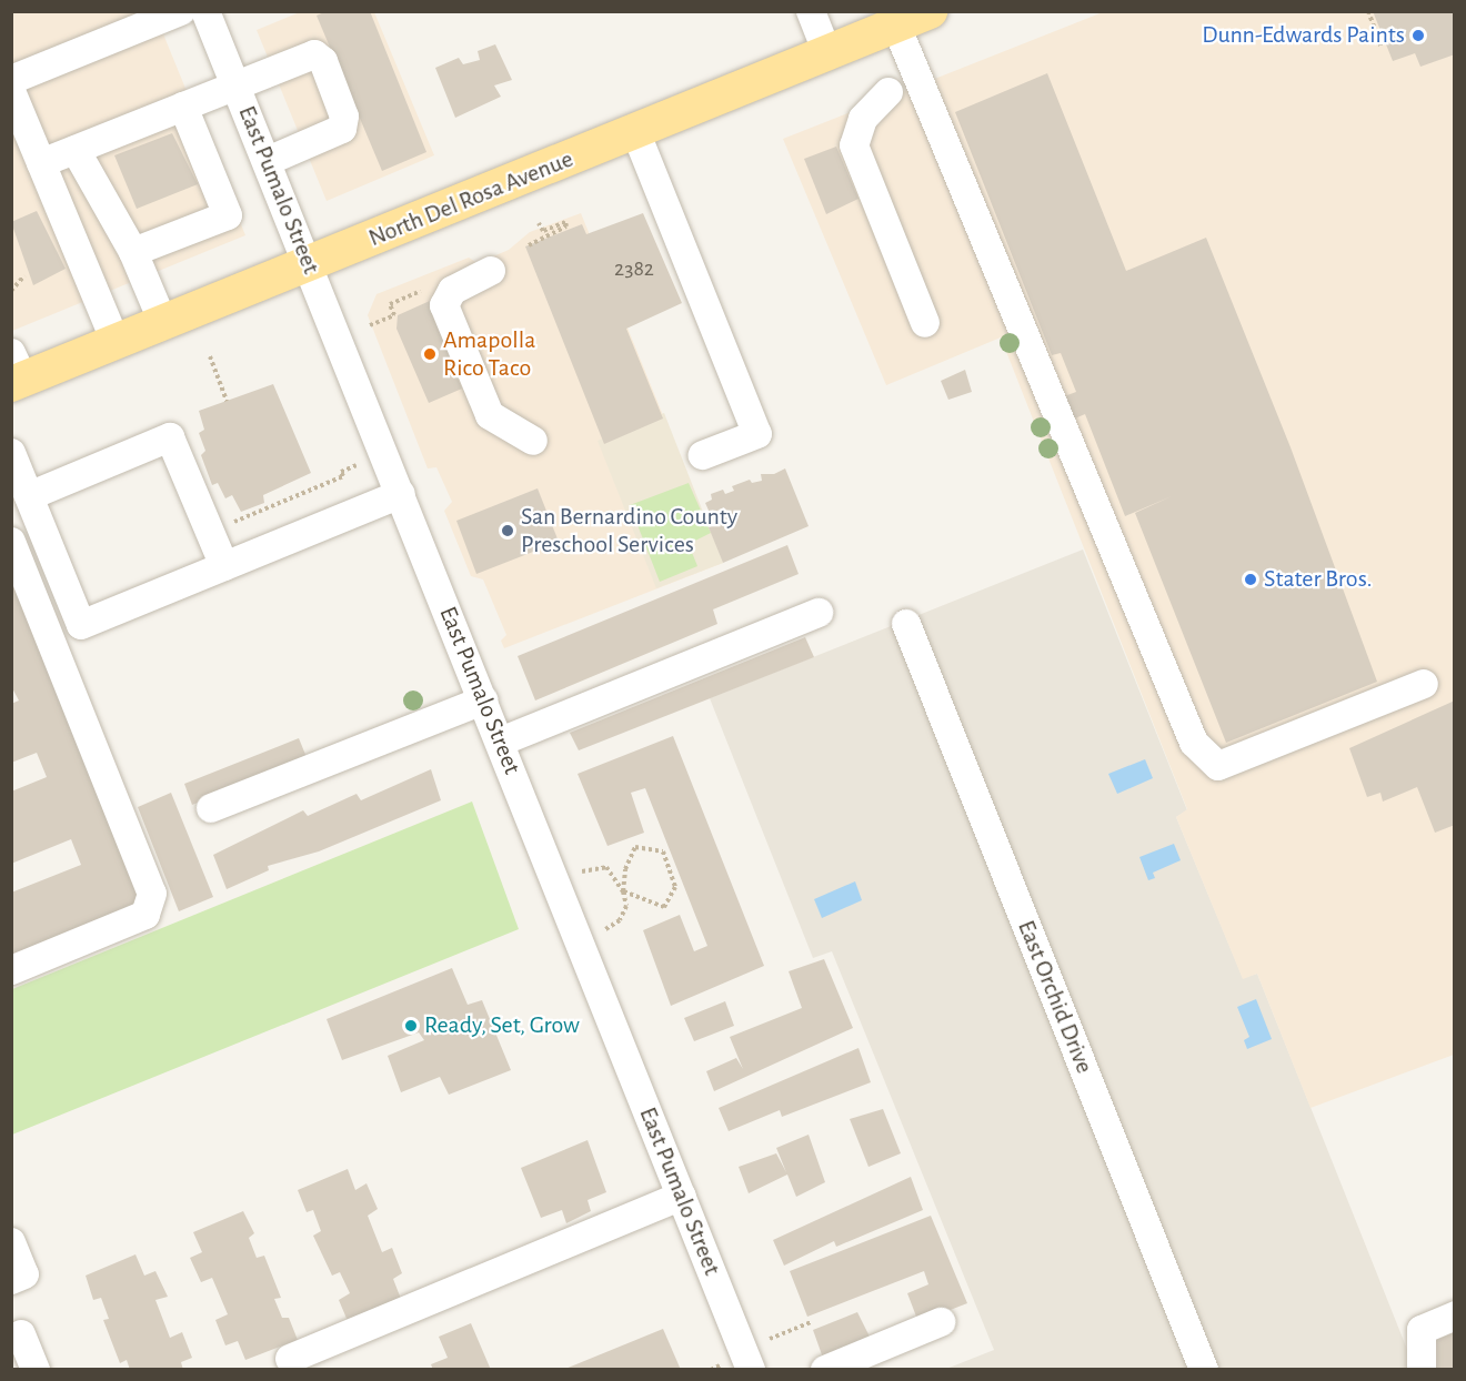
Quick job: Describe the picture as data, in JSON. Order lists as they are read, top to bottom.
{
  "streets": {
    "main road": ["North Del Rosa Avenue"],
    "street": ["East Pumalo Street", "East Orchid Drive"]
  },
  "crossings": [
    ["East Pumalo Street", "North Del Rosa Avenue"]
  ],
  "places": [
    "Dunn-Edwards Paints",
    "Amapolla Rico Taco",
    "San Bernardino County Preschool Services",
    "Stater Bros.",
    "Ready, Set, Grow"
  ],
  "house_numbers": ["2382"]
}
